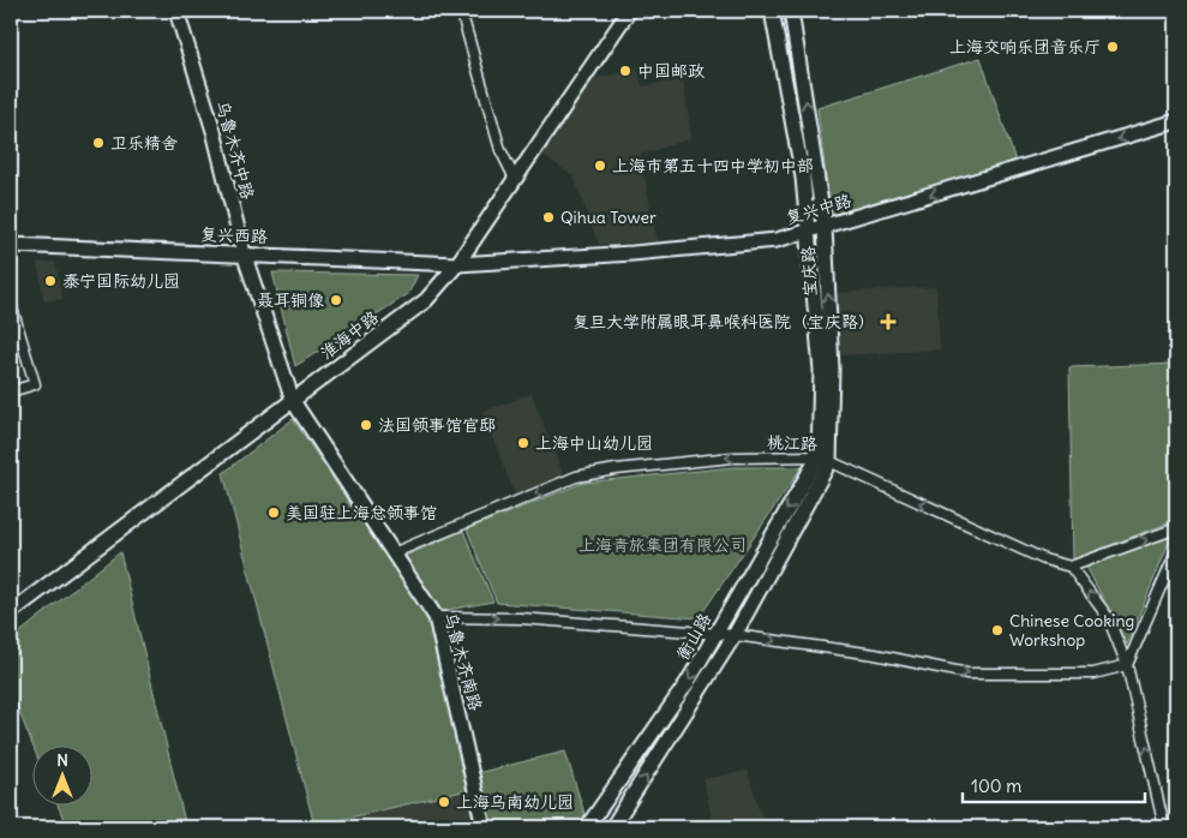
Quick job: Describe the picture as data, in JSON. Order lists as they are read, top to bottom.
{
  "streets": {
    "main road": [
      "乌鲁木齐中路",
      "复兴中路",
      "复兴西路",
      "宝庆路",
      "淮海中路",
      "衡山路",
      "乌鲁木齐南路"
    ],
    "street": ["桃江路"]
  },
  "crossings": [
    ["乌鲁木齐中路", "复兴西路"],
    ["乌鲁木齐中路", "淮海中路"],
    ["乌鲁木齐中路", "乌鲁木齐南路"],
    ["复兴中路", "复兴西路"],
    ["复兴中路", "宝庆路"],
    ["复兴中路", "淮海中路"],
    ["复兴西路", "淮海中路"],
    ["宝庆路", "桃江路"],
    ["宝庆路", "衡山路"],
    ["淮海中路", "乌鲁木齐南路"],
    ["桃江路", "衡山路"],
    ["桃江路", "乌鲁木齐南路"]
  ],
  "one_way": ["复兴中路", "桃江路"],
  "parks": ["上海青旅集团有限公司"],
  "places": {
    "other": [
      "上海交响乐团音乐厅",
      "中国邮政",
      "卫乐精舍",
      "上海市第五十四中学初中部",
      "Qihua Tower",
      "泰宁国际幼儿园",
      "聂耳铜像",
      "法国领事馆官邸",
      "上海中山幼儿园",
      "美国驻上海总领事馆",
      "Chinese Cooking Workshop",
      "上海乌南幼儿园"
    ],
    "health": ["复旦大学附属眼耳鼻喉科医院（宝庆路）"]
  },
  "scale_bar": "100 m",
  "north": "top"
}
